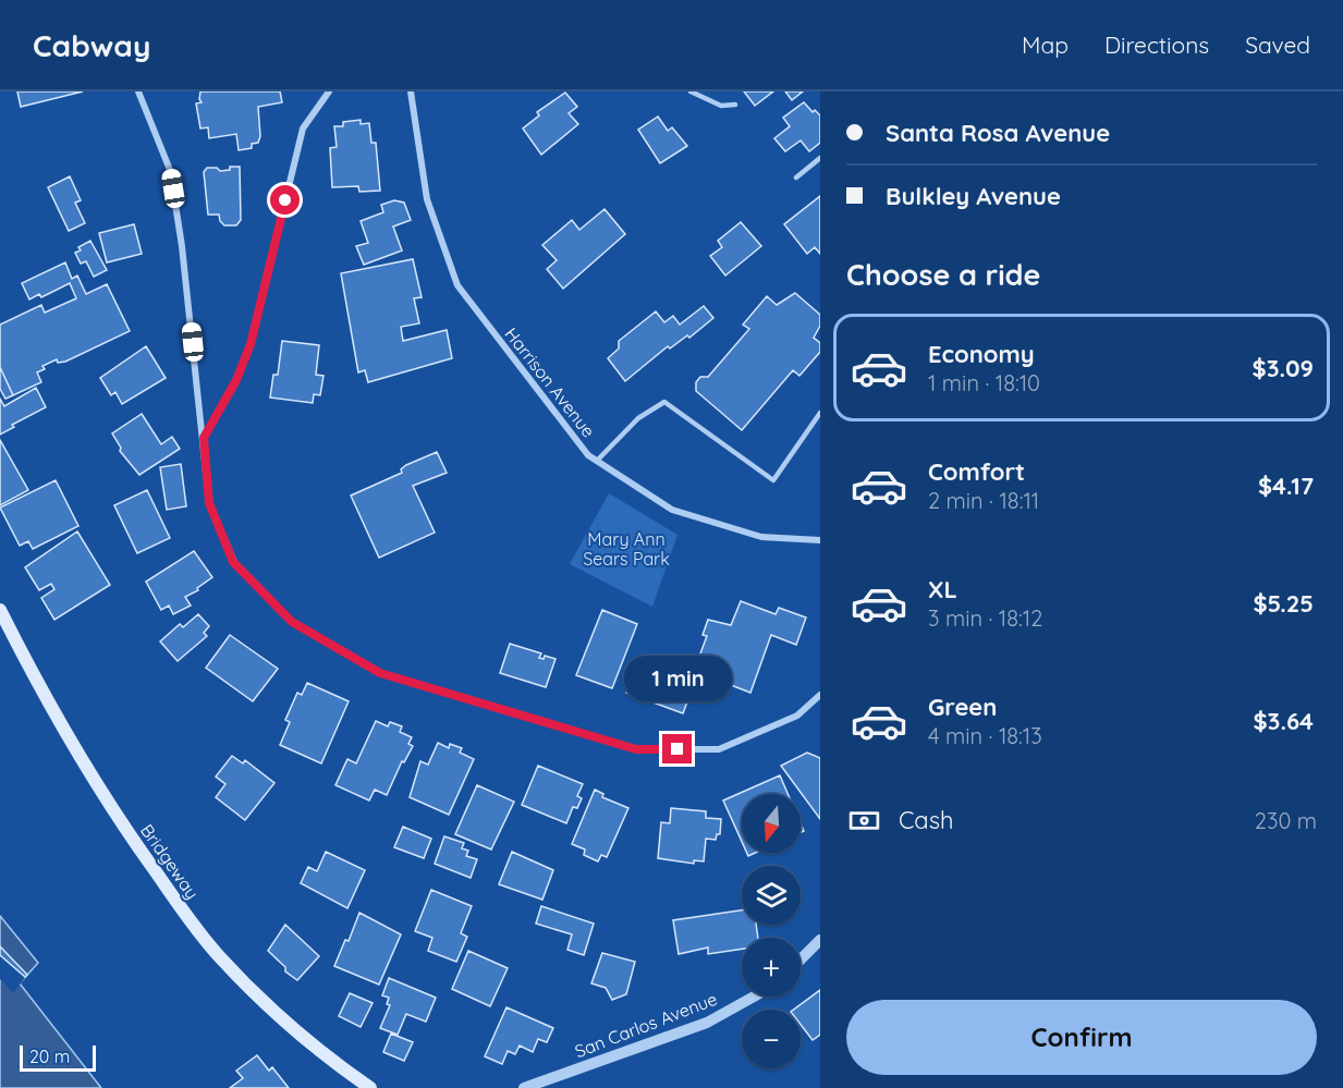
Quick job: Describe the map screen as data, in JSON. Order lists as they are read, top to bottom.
{
  "streets": {
    "main road": ["Bridgeway"],
    "street": ["Harrison Avenue", "San Carlos Avenue"]
  },
  "parks": ["Mary Ann Sears Park"],
  "scale_bar": "20 m",
  "north": "bottom",
  "page": {
    "header": "Cabway",
    "nav": ["Map", "Directions", "Saved"],
    "banner": ["Santa Rosa Avenue", "Bulkley Avenue"],
    "heading": "Choose a ride",
    "list": [
      {
        "name": "Economy",
        "note": "1 min · 18:10",
        "value": "$3.09"
      },
      {
        "name": "Comfort",
        "note": "2 min · 18:11",
        "value": "$4.17"
      },
      {
        "name": "XL",
        "note": "3 min · 18:12",
        "value": "$5.25"
      },
      {
        "name": "Green",
        "note": "4 min · 18:13",
        "value": "$3.64"
      }
    ],
    "bubble": "1 min",
    "pay": ["Cash", "230 m"],
    "map_buttons": ["+", "−"],
    "buttons": "Confirm",
    "scale": "20 m"
  }
}
